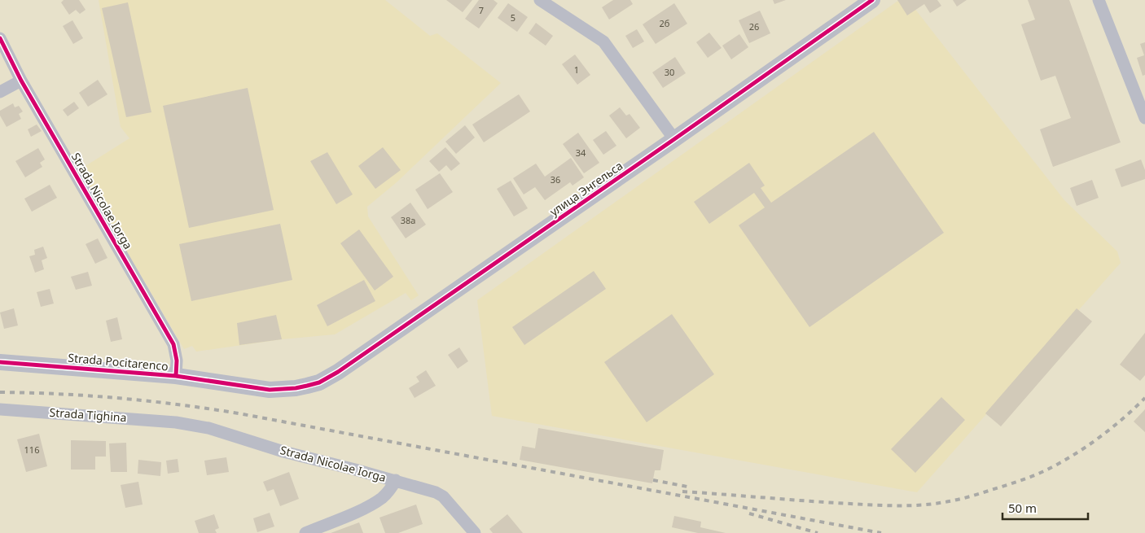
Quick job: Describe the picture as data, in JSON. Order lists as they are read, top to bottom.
{
  "streets": {
    "street": [
      "улица Энгельса",
      "Strada Nicolae Iorga",
      "Strada Pocitarenco",
      "Strada Tighina"
    ]
  },
  "crossings": [
    ["улица Энгельса", "Strada Pocitarenco"],
    ["Strada Nicolae Iorga", "Strada Pocitarenco"],
    ["Strada Nicolae Iorga", "Strada Tighina"]
  ],
  "house_numbers": [
    "7",
    "5",
    "2б",
    "26",
    "1",
    "30",
    "34",
    "36",
    "38а",
    "116"
  ],
  "scale_bar": "50 m"
}
